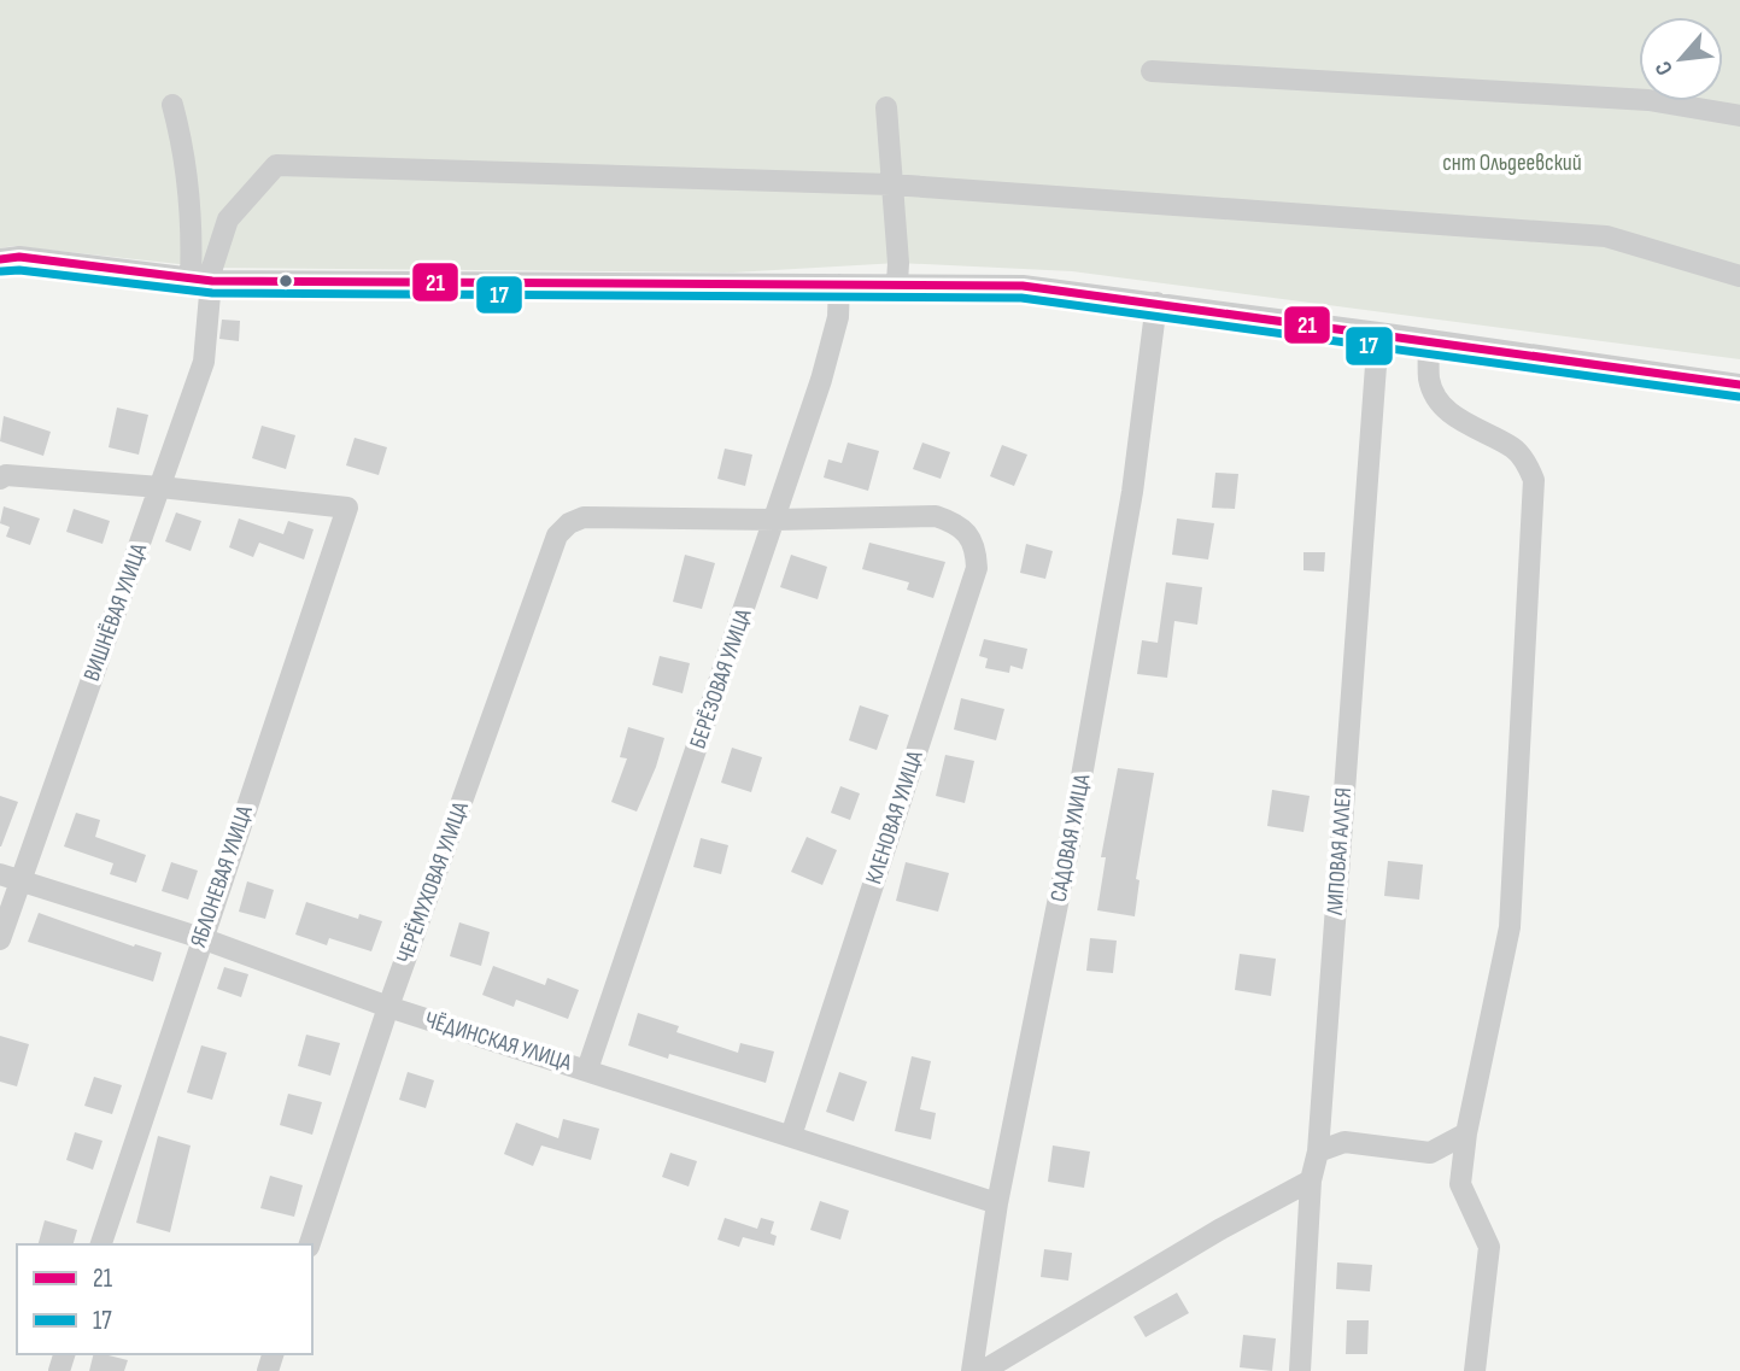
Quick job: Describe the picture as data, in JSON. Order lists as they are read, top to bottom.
{
  "streets": {
    "street": [
      "ВИШНЁВАЯ УЛИЦА",
      "БЕРЁЗОВАЯ УЛИЦА",
      "КЛЕНОВАЯ УЛИЦА",
      "САДОВАЯ УЛИЦА",
      "ЛИПОВАЯ АЛЛЕЯ",
      "ЯБЛОНЕВАЯ УЛИЦА",
      "ЧЕРЁМУХОВАЯ УЛИЦА",
      "ЧЁДИНСКАЯ УЛИЦА"
    ]
  },
  "crossings": [
    ["ВИШНЁВАЯ УЛИЦА", "ЯБЛОНЕВАЯ УЛИЦА"],
    ["ВИШНЁВАЯ УЛИЦА", "ЧЁДИНСКАЯ УЛИЦА"],
    ["БЕРЁЗОВАЯ УЛИЦА", "КЛЕНОВАЯ УЛИЦА"],
    ["БЕРЁЗОВАЯ УЛИЦА", "ЧЕРЁМУХОВАЯ УЛИЦА"],
    ["БЕРЁЗОВАЯ УЛИЦА", "ЧЁДИНСКАЯ УЛИЦА"],
    ["КЛЕНОВАЯ УЛИЦА", "ЧЕРЁМУХОВАЯ УЛИЦА"],
    ["КЛЕНОВАЯ УЛИЦА", "ЧЁДИНСКАЯ УЛИЦА"],
    ["САДОВАЯ УЛИЦА", "ЧЁДИНСКАЯ УЛИЦА"],
    ["ЯБЛОНЕВАЯ УЛИЦА", "ЧЁДИНСКАЯ УЛИЦА"],
    ["ЧЕРЁМУХОВАЯ УЛИЦА", "ЧЁДИНСКАЯ УЛИЦА"]
  ],
  "parks": ["снт Ольдеевский"],
  "lines": ["transit line 21", "transit line 17"],
  "legend": ["21", "17"],
  "north": "bottom left"
}
